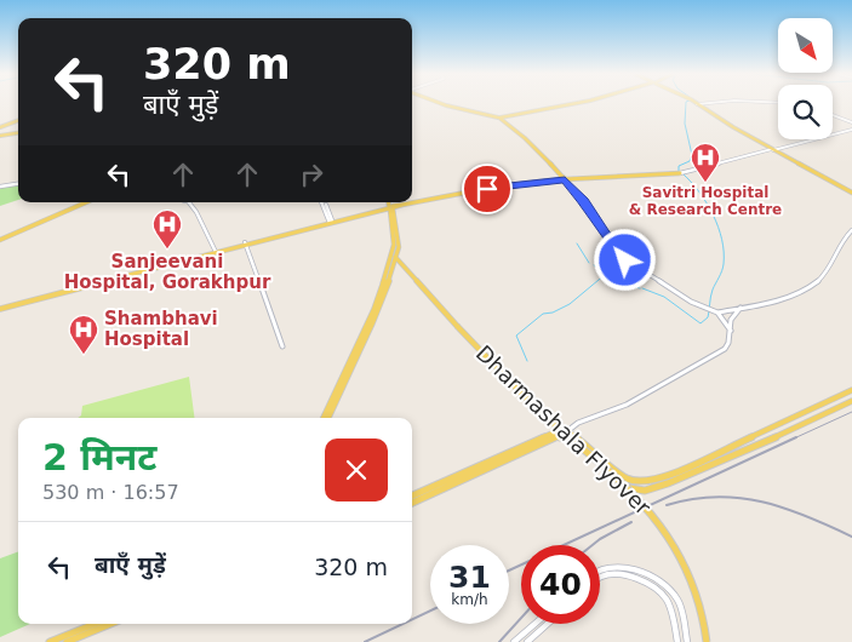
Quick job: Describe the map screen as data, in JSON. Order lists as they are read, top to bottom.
{
  "streets": {
    "main road": ["Dharmashala Flyover"]
  },
  "places": {
    "hospital": ["Savitri Hospital & Research Centre", "Sanjeevani Hospital, Gorakhpur", "Shambhavi Hospital"]
  },
  "north": "bottom right",
  "page": {
    "turn": ["320 m", "बाएँ मुड़ें"],
    "heading": ["2 मिनट", "530 m · 16:57"],
    "list": [
      {
        "name": "बाएँ मुड़ें",
        "value": "320 m"
      }
    ],
    "speed": "31 km/h",
    "limit": "40"
  }
}
